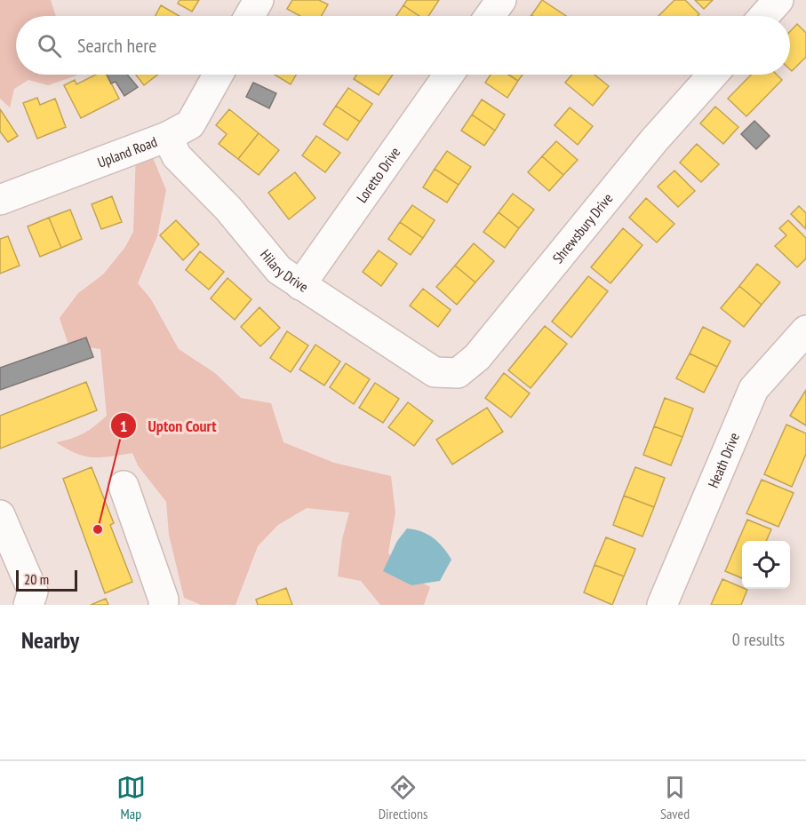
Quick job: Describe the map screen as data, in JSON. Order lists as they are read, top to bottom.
{
  "streets": {
    "street": [
      "Upland Road",
      "Loretto Drive",
      "Shrewsbury Drive",
      "Hilary Drive",
      "Heath Drive"
    ]
  },
  "crossings": [
    ["Upland Road", "Hilary Drive"],
    ["Loretto Drive", "Hilary Drive"],
    ["Shrewsbury Drive", "Hilary Drive"]
  ],
  "places": ["Upton Court"],
  "scale_bar": "20 m",
  "page": {
    "search": "Search here",
    "scale": "20 m",
    "heading": ["Nearby", "0 results"],
    "nav": ["Map", "Directions", "Saved"]
  }
}
